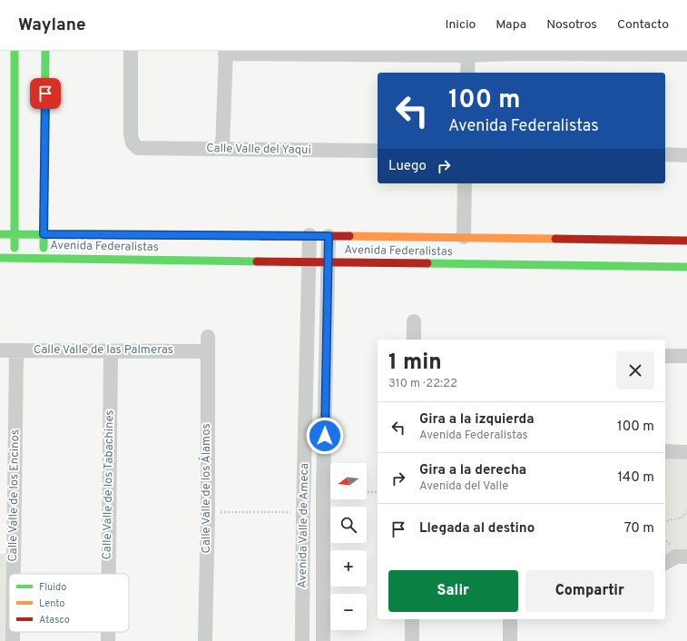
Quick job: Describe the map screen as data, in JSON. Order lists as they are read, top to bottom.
{
  "streets": {
    "street": [
      "Calle Valle del Yaqui",
      "Avenida Federalistas",
      "Calle Valle de las Palmeras",
      "Calle Valle de los Tabachines",
      "Calle Valle de los Álamos",
      "Calle Valle de los Encinos",
      "Avenida Valle de Ameca"
    ]
  },
  "crossings": [
    ["Avenida Federalistas", "Avenida Valle de Ameca"],
    ["Calle Valle de las Palmeras", "Calle Valle de los Tabachines"],
    ["Calle Valle de las Palmeras", "Calle Valle de los Álamos"],
    ["Calle Valle de las Palmeras", "Calle Valle de los Encinos"]
  ],
  "legend": ["Fluido", "Lento", "Atasco"],
  "north": "left",
  "page": {
    "header": "Waylane",
    "nav": [
      "Inicio",
      "Mapa",
      "Nosotros",
      "Contacto"
    ],
    "turn": ["100 m", "Avenida Federalistas"],
    "then": "Luego",
    "heading": ["1 min", "310 m · 22:22"],
    "list": [
      {
        "name": "Gira a la izquierda",
        "note": "Avenida Federalistas",
        "value": "100 m"
      },
      {
        "name": "Gira a la derecha",
        "note": "Avenida del Valle",
        "value": "140 m"
      },
      {
        "name": "Llegada al destino",
        "value": "70 m"
      }
    ],
    "map_buttons": ["+", "−"],
    "buttons": ["Salir", "Compartir"]
  }
}
